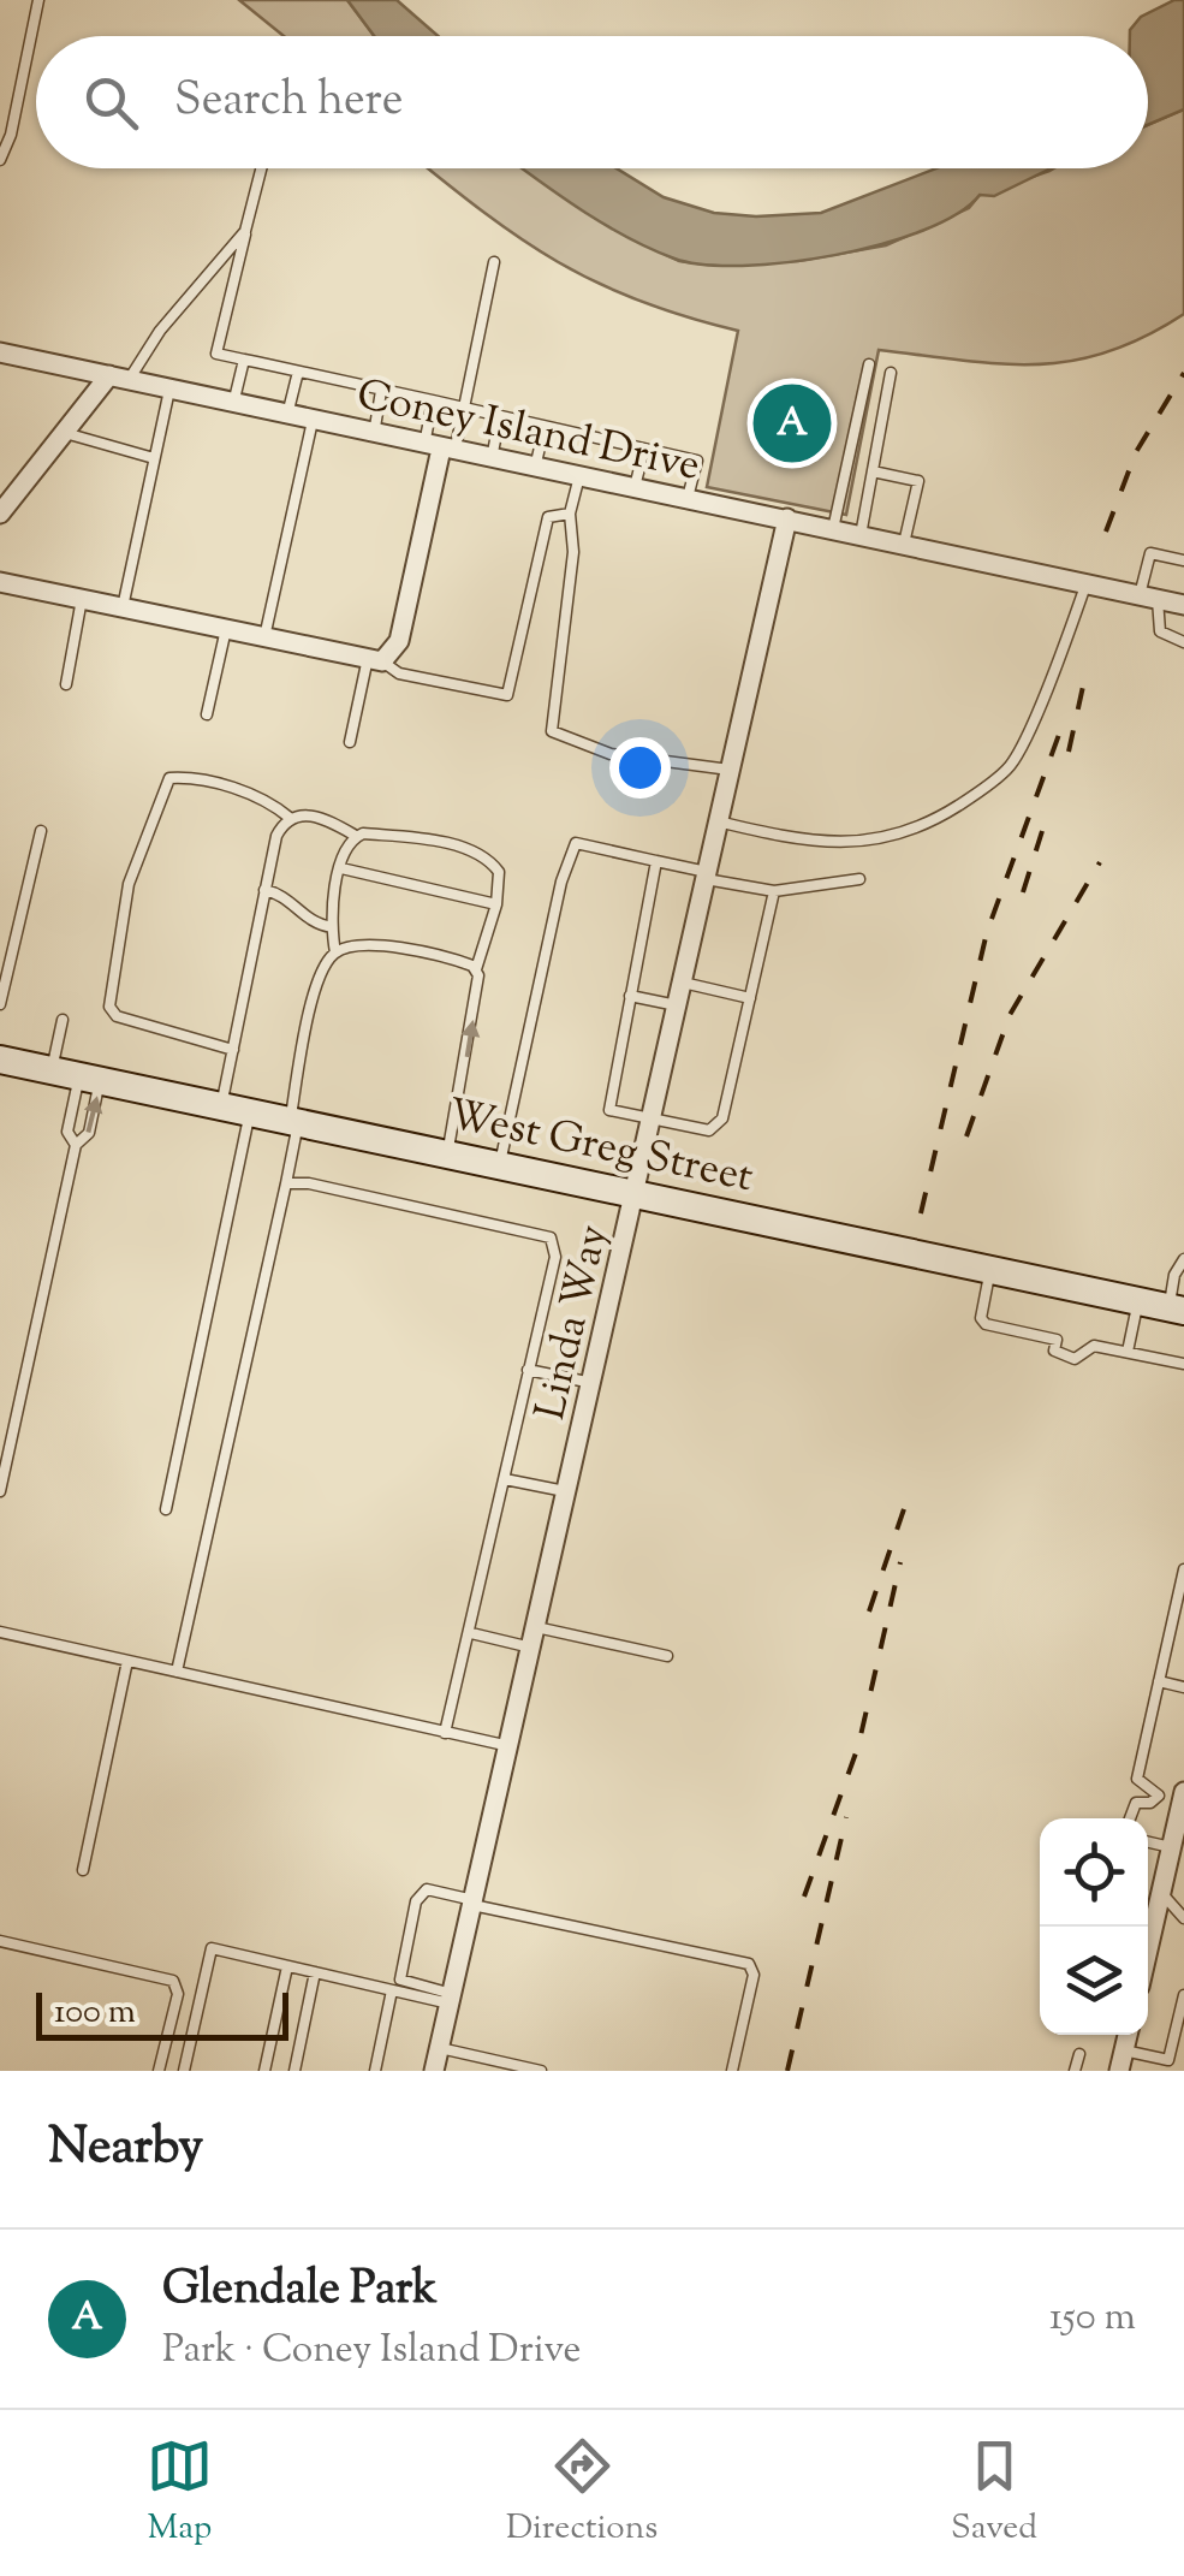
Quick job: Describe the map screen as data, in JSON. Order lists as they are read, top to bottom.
{
  "streets": {
    "main road": ["West Greg Street"],
    "street": ["Coney Island Drive", "Linda Way"]
  },
  "crossings": [
    ["Coney Island Drive", "Linda Way"],
    ["West Greg Street", "Linda Way"]
  ],
  "scale_bar": "100 m",
  "page": {
    "search": "Search here",
    "pins": "A",
    "scale": "100 m",
    "heading": "Nearby",
    "list": [
      {
        "mark": "A",
        "name": "Glendale Park",
        "note": "Park · Coney Island Drive",
        "value": "150 m"
      }
    ],
    "nav": ["Map", "Directions", "Saved"]
  }
}
